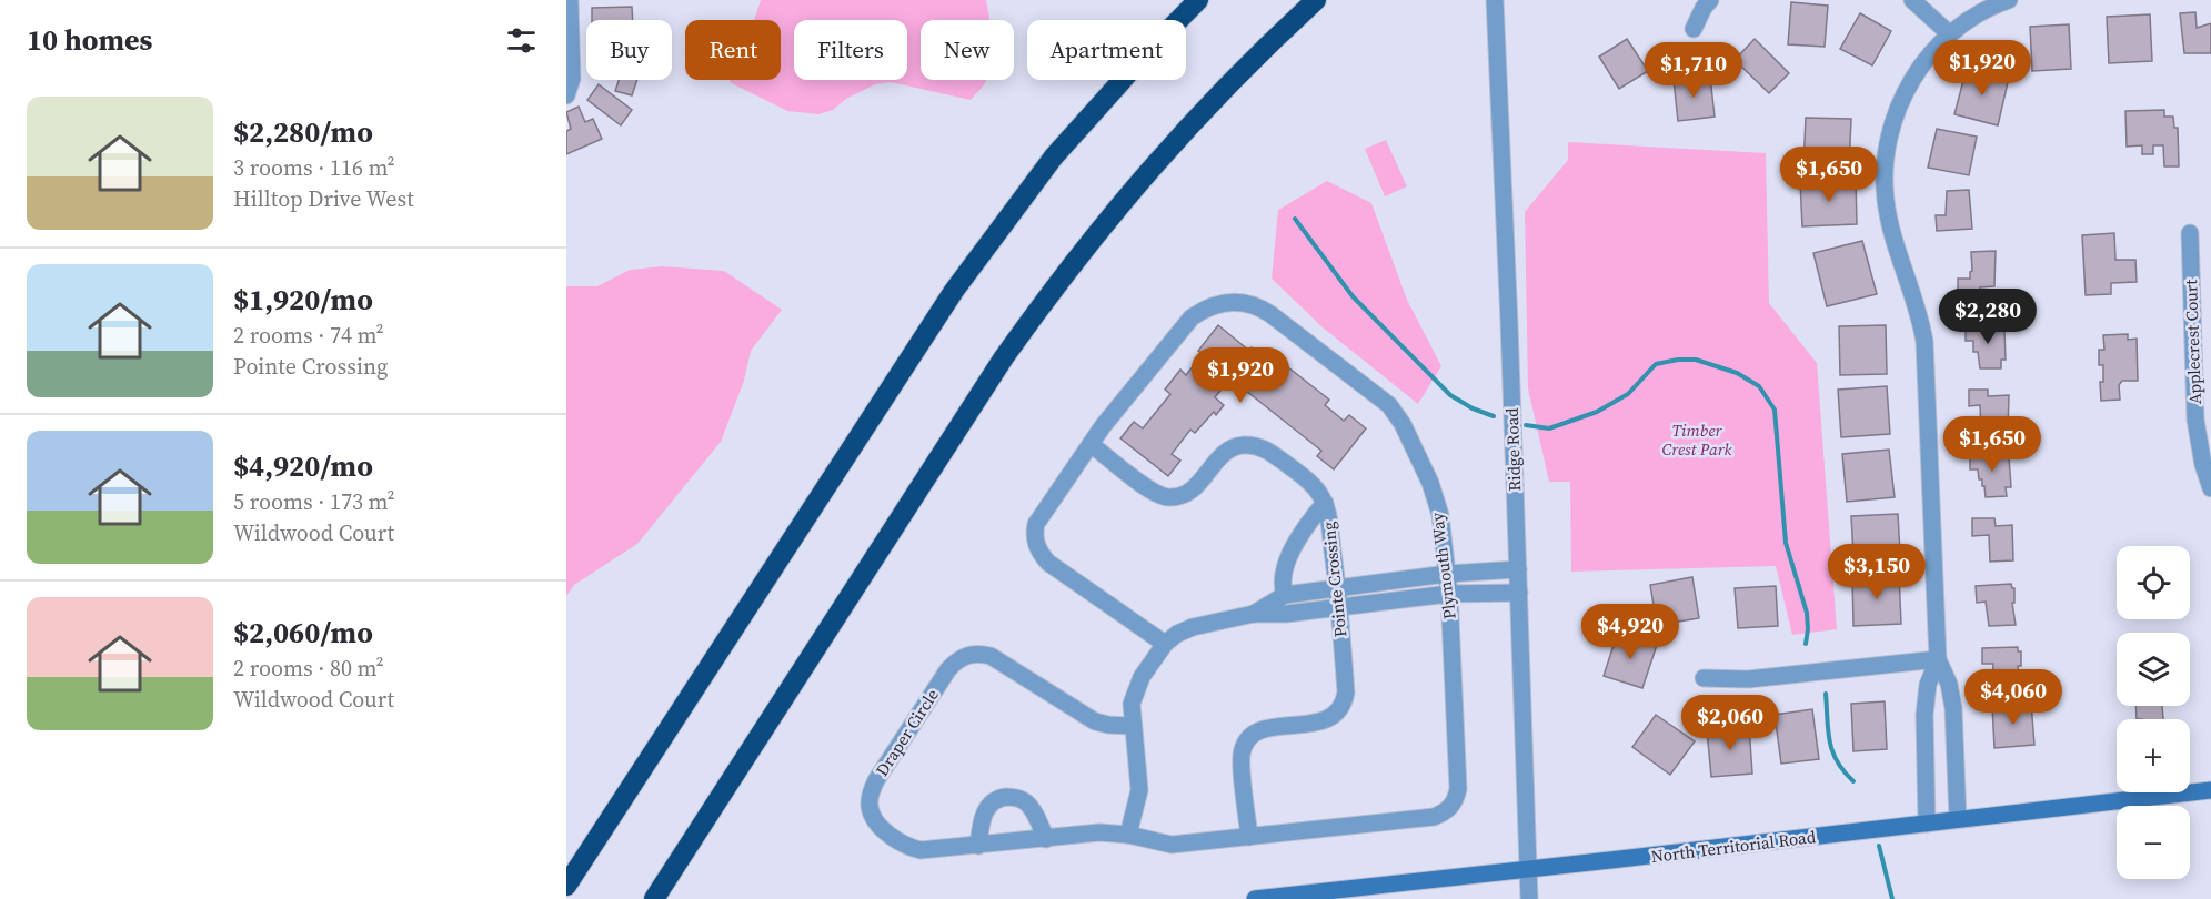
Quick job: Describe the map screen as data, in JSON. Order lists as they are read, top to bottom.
{
  "streets": {
    "main road": ["North Territorial Road"],
    "street": [
      "Applecrest Court",
      "Ridge Road",
      "Plymouth Way",
      "Pointe Crossing",
      "Draper Circle"
    ]
  },
  "crossings": [
    ["Ridge Road", "North Territorial Road"],
    ["Plymouth Way", "Pointe Crossing"],
    ["Plymouth Way", "Draper Circle"]
  ],
  "parks": ["Timber Crest Park"],
  "page": {
    "heading": "10 homes",
    "chip": [
      "Buy",
      "Rent",
      "Filters",
      "New",
      "Apartment"
    ],
    "price": [
      "$1,920",
      "$1,710",
      "$1,650",
      "$2,280",
      "$1,920",
      "$1,650",
      "$3,150",
      "$4,920",
      "$4,060",
      "$2,060"
    ],
    "list": [
      {
        "name": "$2,280/mo",
        "note": "3 rooms · 116 m² · Hilltop Drive West"
      },
      {
        "name": "$1,920/mo",
        "note": "2 rooms · 74 m² · Pointe Crossing"
      },
      {
        "name": "$4,920/mo",
        "note": "5 rooms · 173 m² · Wildwood Court"
      },
      {
        "name": "$2,060/mo",
        "note": "2 rooms · 80 m² · Wildwood Court"
      }
    ],
    "map_buttons": ["+", "−"]
  }
}
